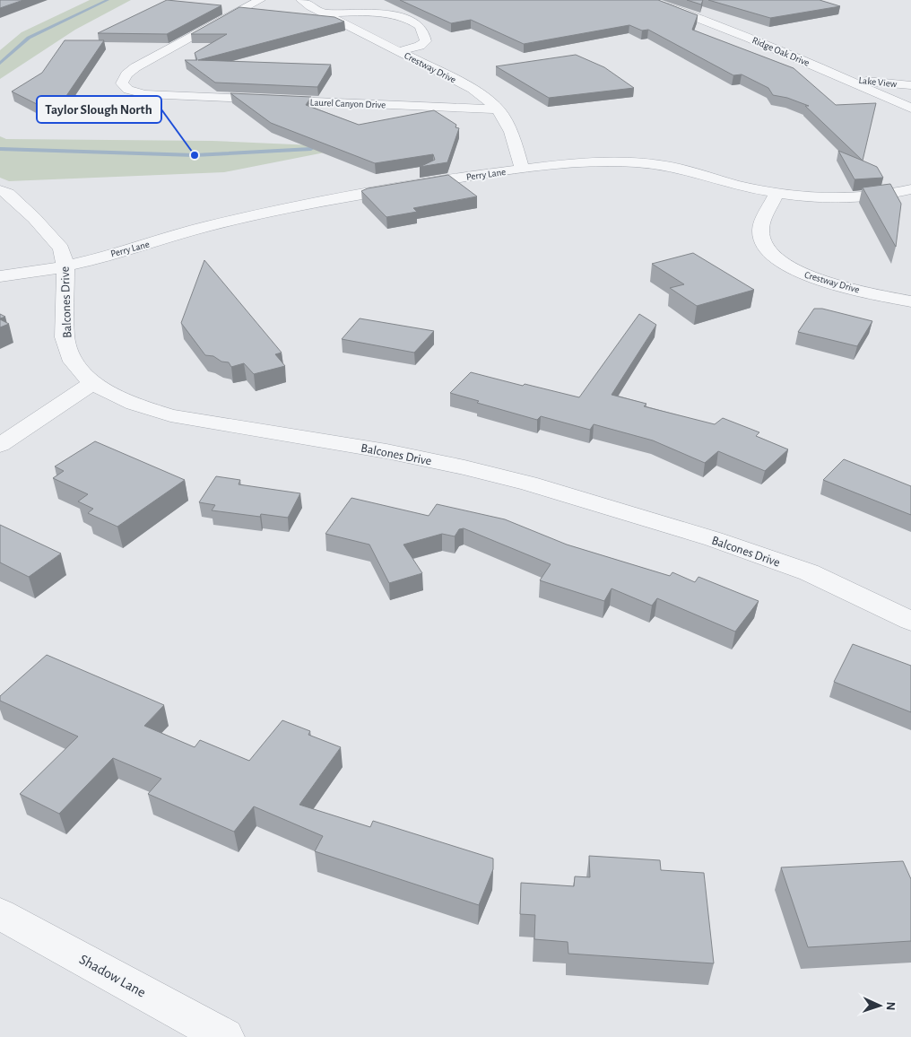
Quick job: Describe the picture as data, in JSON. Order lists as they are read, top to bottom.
{
  "streets": {
    "street": [
      "Ridge Oak Drive",
      "Crestway Drive",
      "Lake View",
      "Laurel Canyon Drive",
      "Perry Lane",
      "Balcones Drive",
      "Shadow Lane"
    ]
  },
  "crossings": [
    ["Ridge Oak Drive", "Lake View"],
    ["Crestway Drive", "Laurel Canyon Drive"],
    ["Crestway Drive", "Perry Lane"],
    ["Perry Lane", "Balcones Drive"]
  ],
  "places": ["Taylor Slough North"],
  "north": "right"
}
